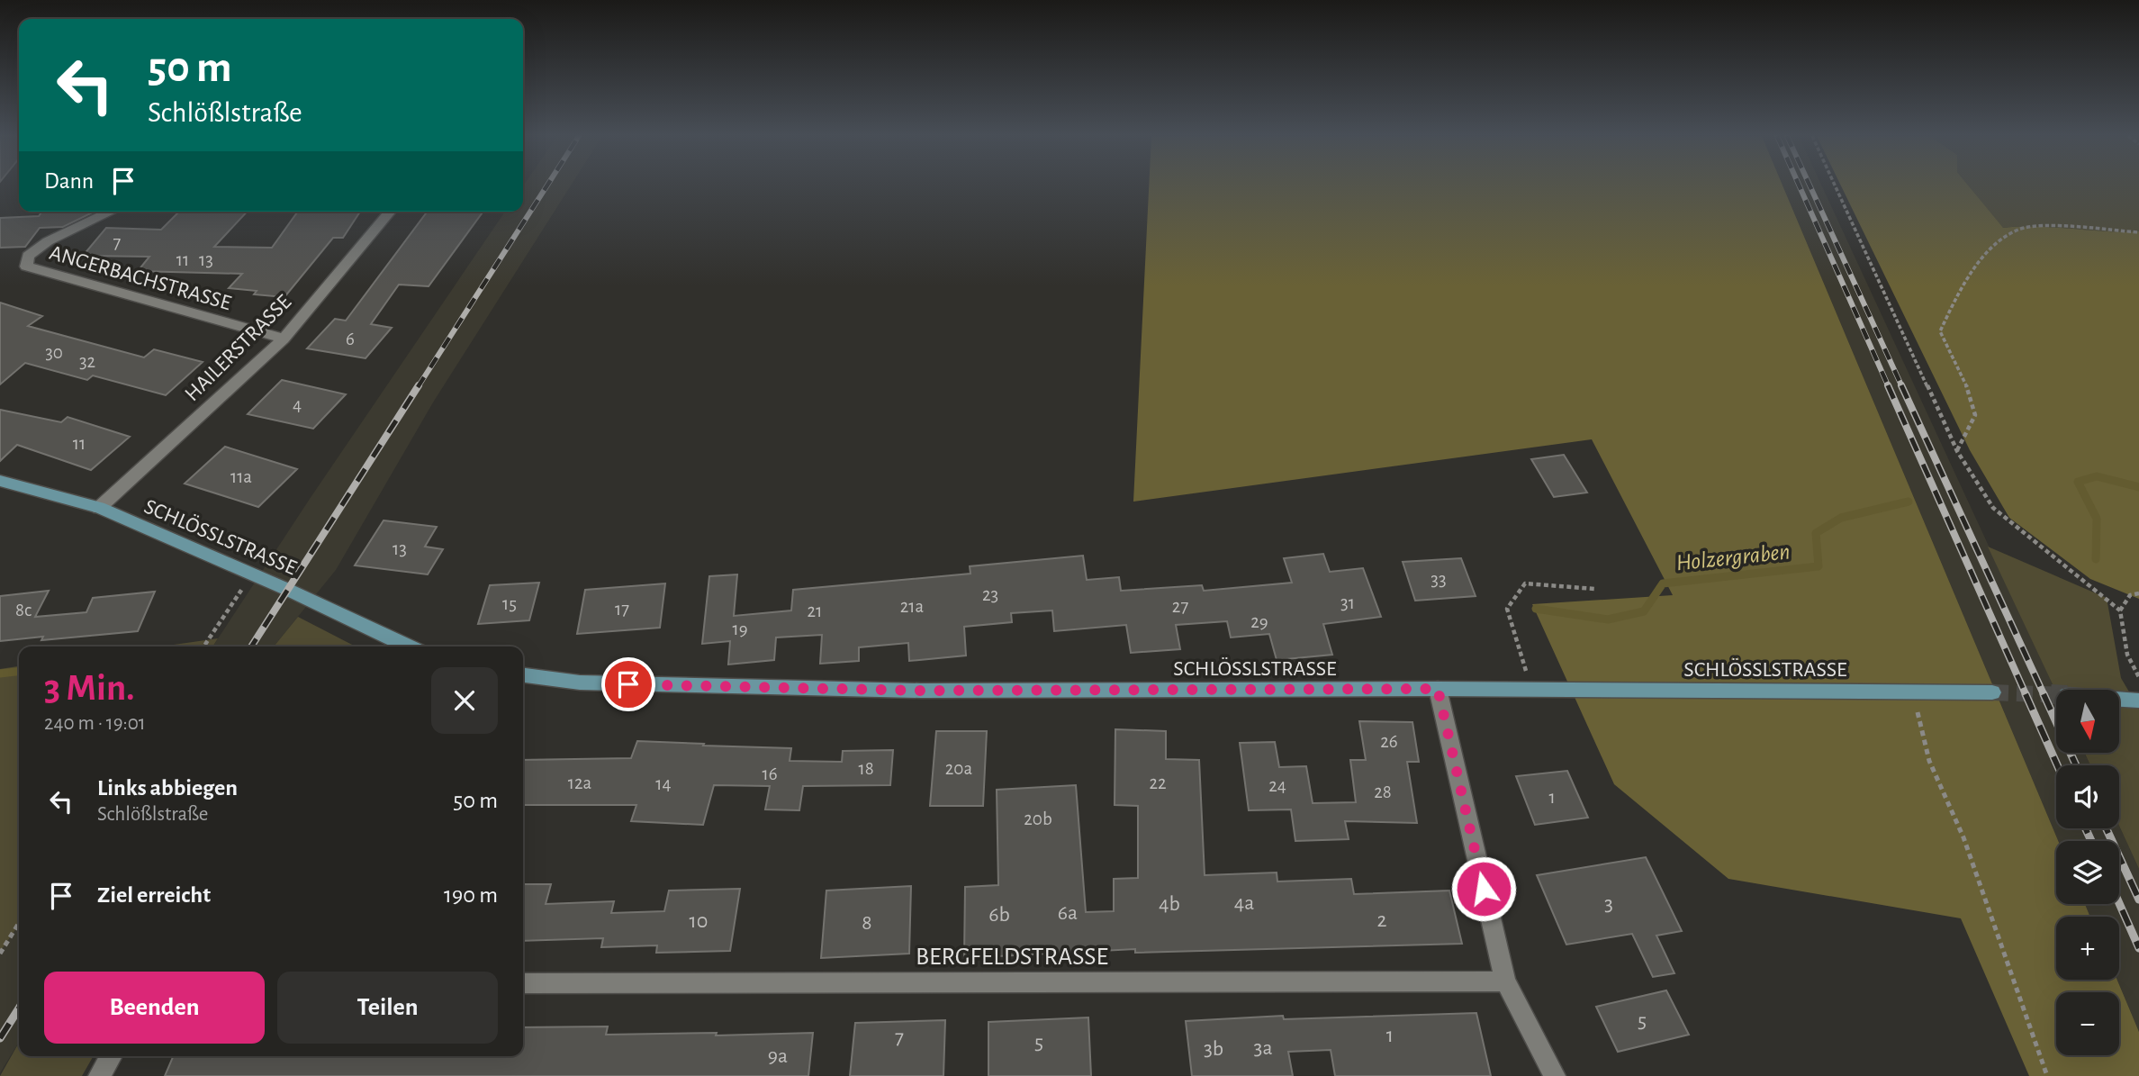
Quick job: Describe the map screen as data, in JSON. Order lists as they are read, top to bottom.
{
  "streets": {
    "street": [
      "ANGERBACHSTRASSE",
      "HAILERSTRASSE",
      "SCHLÖSSLSTRASSE",
      "BERGFELDSTRASSE"
    ]
  },
  "crossings": [
    ["ANGERBACHSTRASSE", "HAILERSTRASSE"],
    ["HAILERSTRASSE", "SCHLÖSSLSTRASSE"]
  ],
  "water": ["Holzergraben"],
  "house_numbers": [
    "7",
    "11",
    "13",
    "6",
    "30",
    "32",
    "4",
    "11",
    "11a",
    "13",
    "33",
    "23",
    "31",
    "15",
    "21a",
    "27",
    "17",
    "8c",
    "21",
    "29",
    "19",
    "26",
    "18",
    "20a",
    "16",
    "12a",
    "22",
    "14",
    "24",
    "28",
    "1",
    "20b",
    "4a",
    "4b",
    "3",
    "6a",
    "6b",
    "2",
    "10",
    "8",
    "5",
    "1",
    "7",
    "5",
    "3a",
    "3b",
    "9a"
  ],
  "north": "bottom",
  "page": {
    "turn": ["50 m", "Schlößlstraße"],
    "then": "Dann",
    "heading": ["3 Min.", "240 m · 19:01"],
    "map_buttons": ["+", "−"],
    "list": [
      {
        "name": "Links abbiegen",
        "note": "Schlößlstraße",
        "value": "50 m"
      },
      {
        "name": "Ziel erreicht",
        "value": "190 m"
      }
    ],
    "buttons": ["Beenden", "Teilen"]
  }
}
